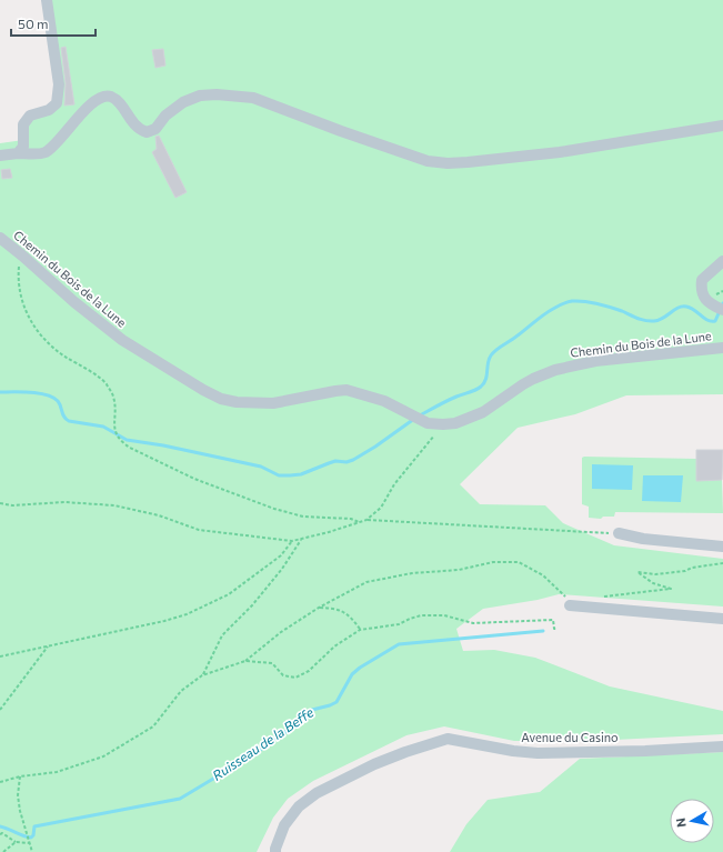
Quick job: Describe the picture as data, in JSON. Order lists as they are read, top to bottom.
{
  "streets": {
    "street": ["Chemin du Bois de la Lune", "Avenue du Casino"]
  },
  "water": ["Ruisseau de la Beffe"],
  "scale_bar": "50 m",
  "north": "left"
}
